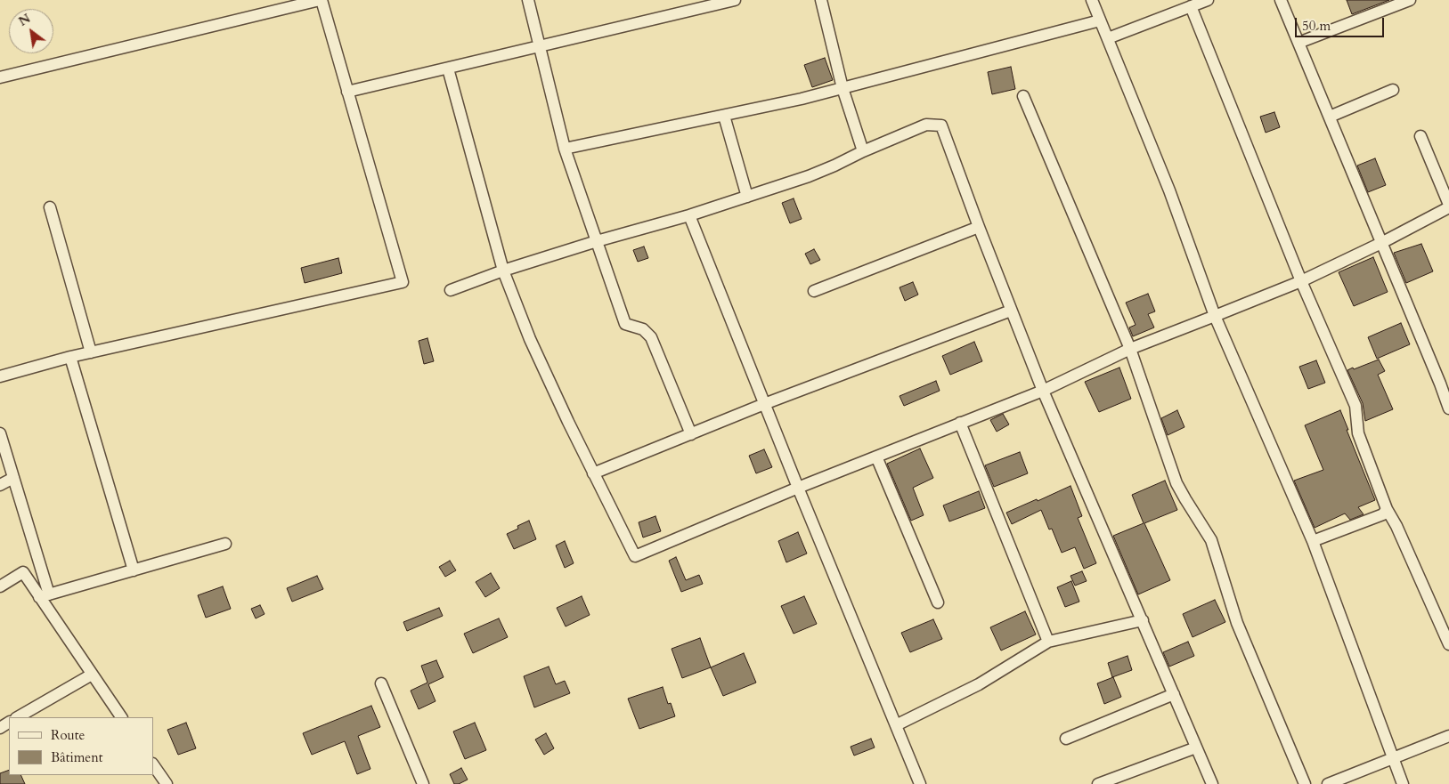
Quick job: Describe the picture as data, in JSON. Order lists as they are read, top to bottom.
{
  "legend": ["Route", "Bâtiment"],
  "scale_bar": "50 m",
  "north": "top left"
}
